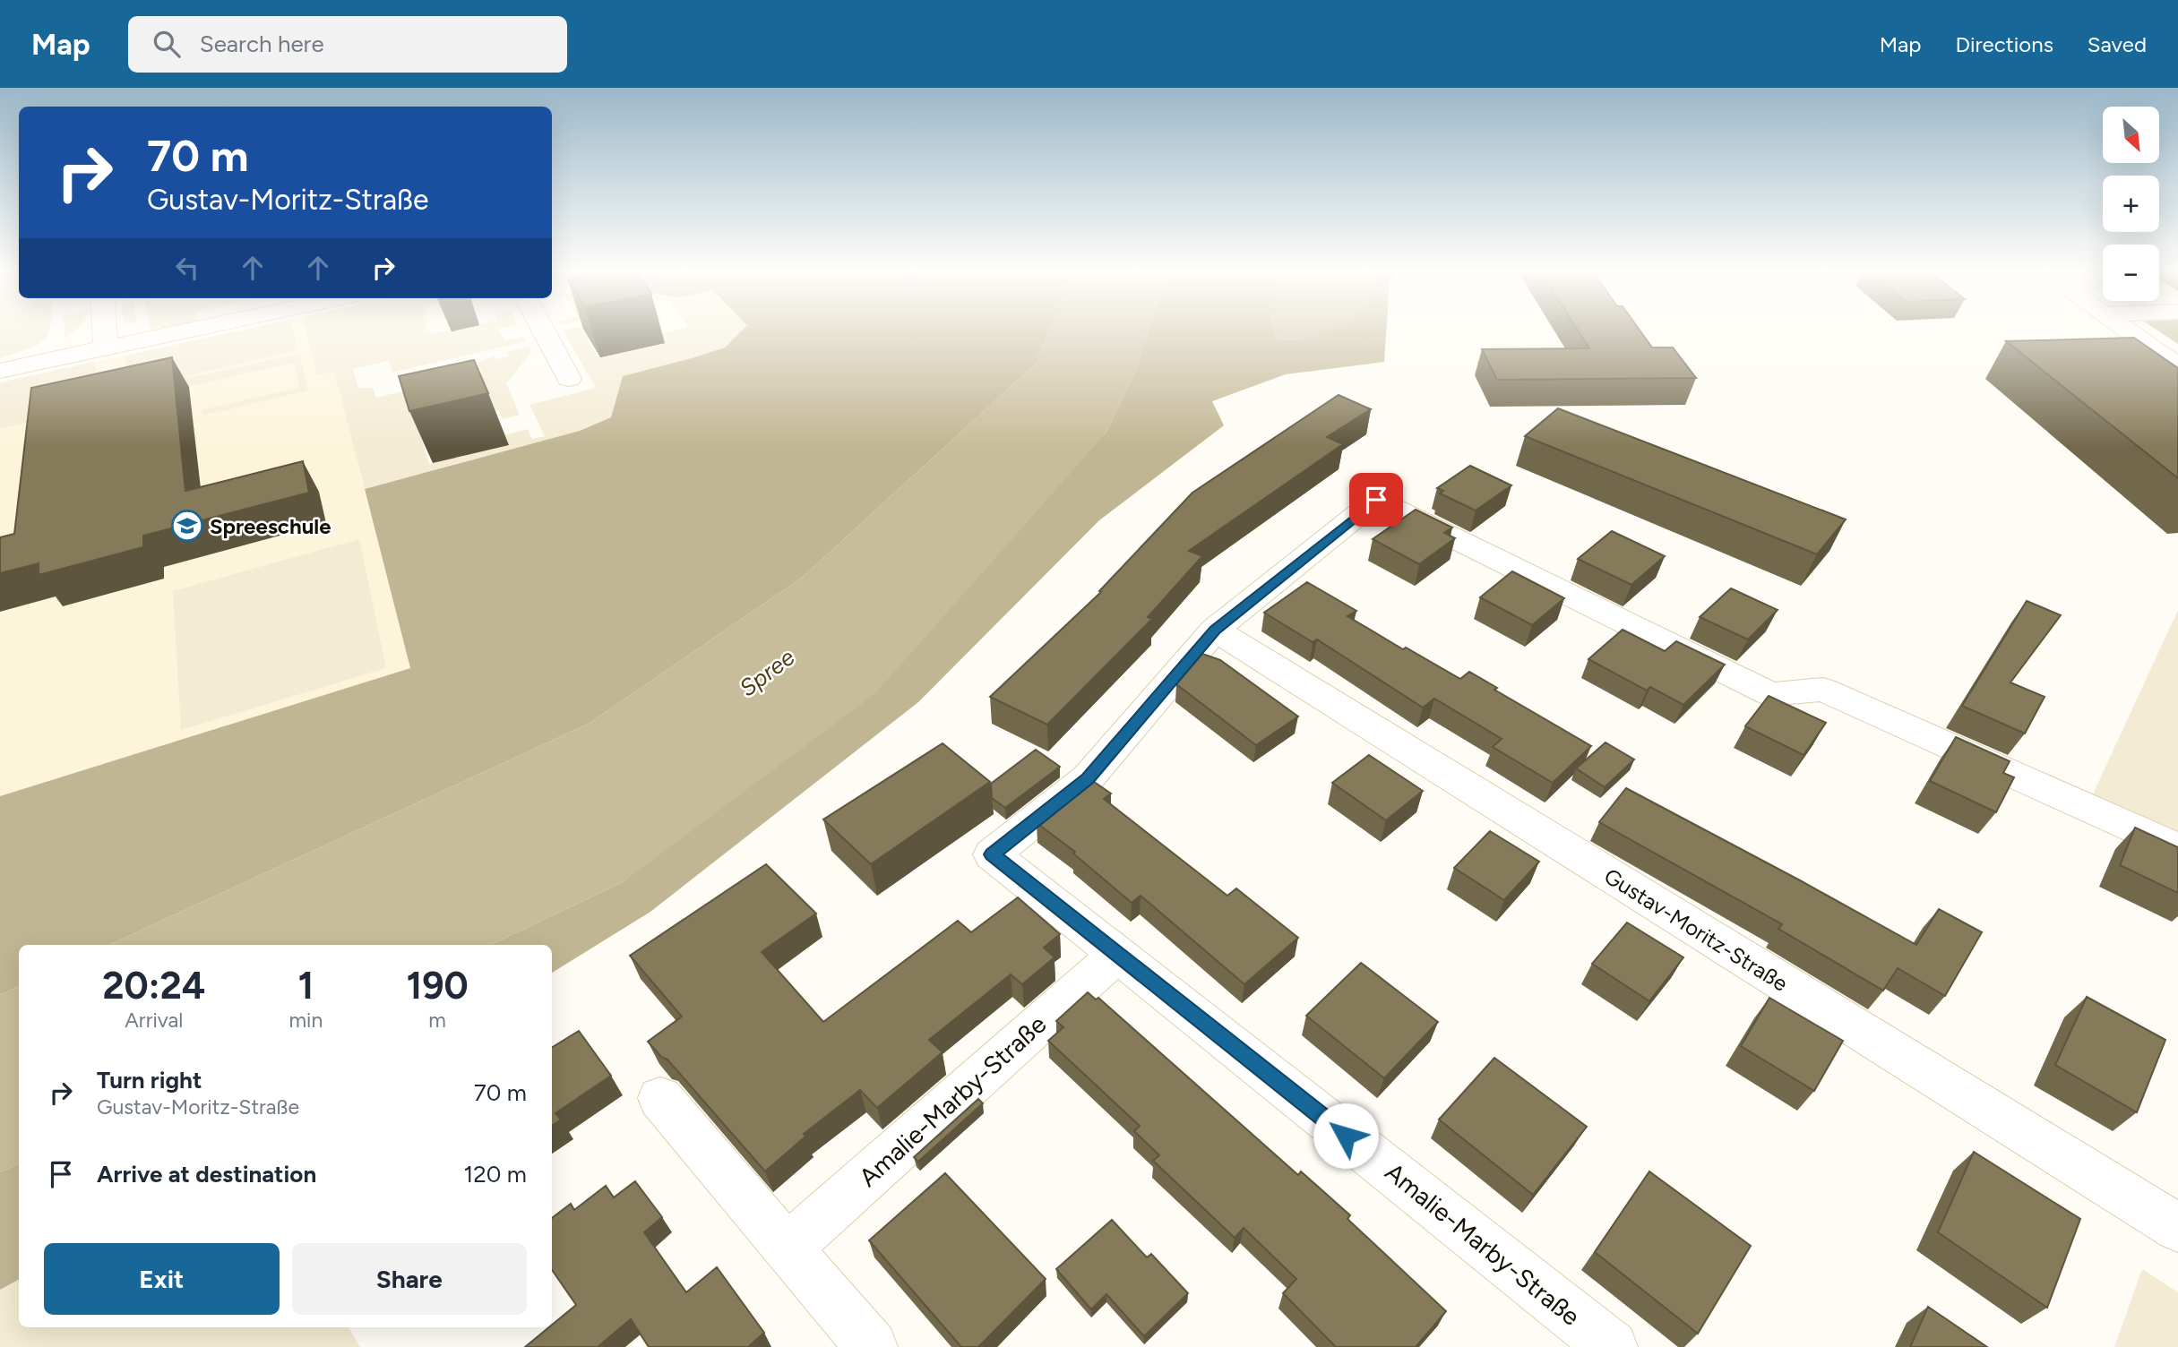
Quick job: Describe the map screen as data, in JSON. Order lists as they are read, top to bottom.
{
  "streets": {
    "street": ["Gustav-Moritz-Straße", "Amalie-Marby-Straße"]
  },
  "crossings": [
    ["Gustav-Moritz-Straße", "Amalie-Marby-Straße"]
  ],
  "water": ["Spree"],
  "places": {
    "school or university": ["Spreeschule"]
  },
  "north": "bottom right",
  "page": {
    "header": "Map",
    "search": "Search here",
    "nav": ["Map", "Directions", "Saved"],
    "map_buttons": ["+", "−"],
    "turn": ["70 m", "Gustav-Moritz-Straße"],
    "eta": [
      "20:24",
      "Arrival",
      "1",
      "min",
      "190",
      "m"
    ],
    "list": [
      {
        "name": "Turn right",
        "note": "Gustav-Moritz-Straße",
        "value": "70 m"
      },
      {
        "name": "Arrive at destination",
        "value": "120 m"
      }
    ],
    "buttons": ["Exit", "Share"]
  }
}
